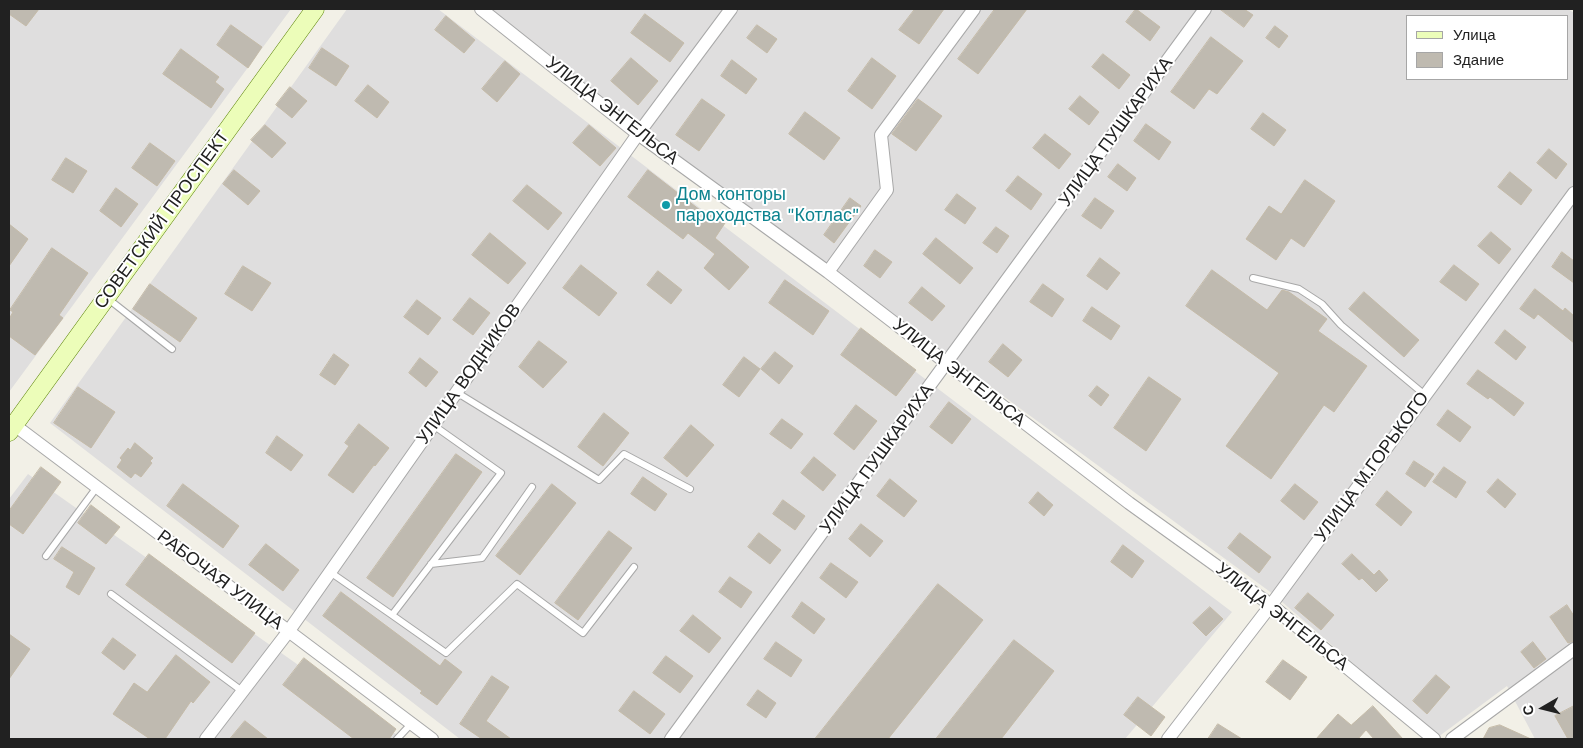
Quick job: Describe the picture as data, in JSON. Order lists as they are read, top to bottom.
{
  "streets": {
    "main road": ["СОВЕТСКИЙ ПРОСПЕКТ"],
    "street": [
      "УЛИЦА ЭНГЕЛЬСА",
      "УЛИЦА ПУШКАРИХА",
      "УЛИЦА ВОДНИКОВ",
      "УЛИЦА М.ГОРЬКОГО",
      "РАБОЧАЯ УЛИЦА"
    ]
  },
  "crossings": [
    ["УЛИЦА ЭНГЕЛЬСА", "УЛИЦА ПУШКАРИХА"],
    ["УЛИЦА ЭНГЕЛЬСА", "УЛИЦА ВОДНИКОВ"],
    ["УЛИЦА ЭНГЕЛЬСА", "УЛИЦА М.ГОРЬКОГО"],
    ["СОВЕТСКИЙ ПРОСПЕКТ", "РАБОЧАЯ УЛИЦА"],
    ["УЛИЦА ВОДНИКОВ", "РАБОЧАЯ УЛИЦА"]
  ],
  "places": ["Дом конторы пароходства \"Котлас\""],
  "legend": ["Улица", "Здание"],
  "north": "left"
}
